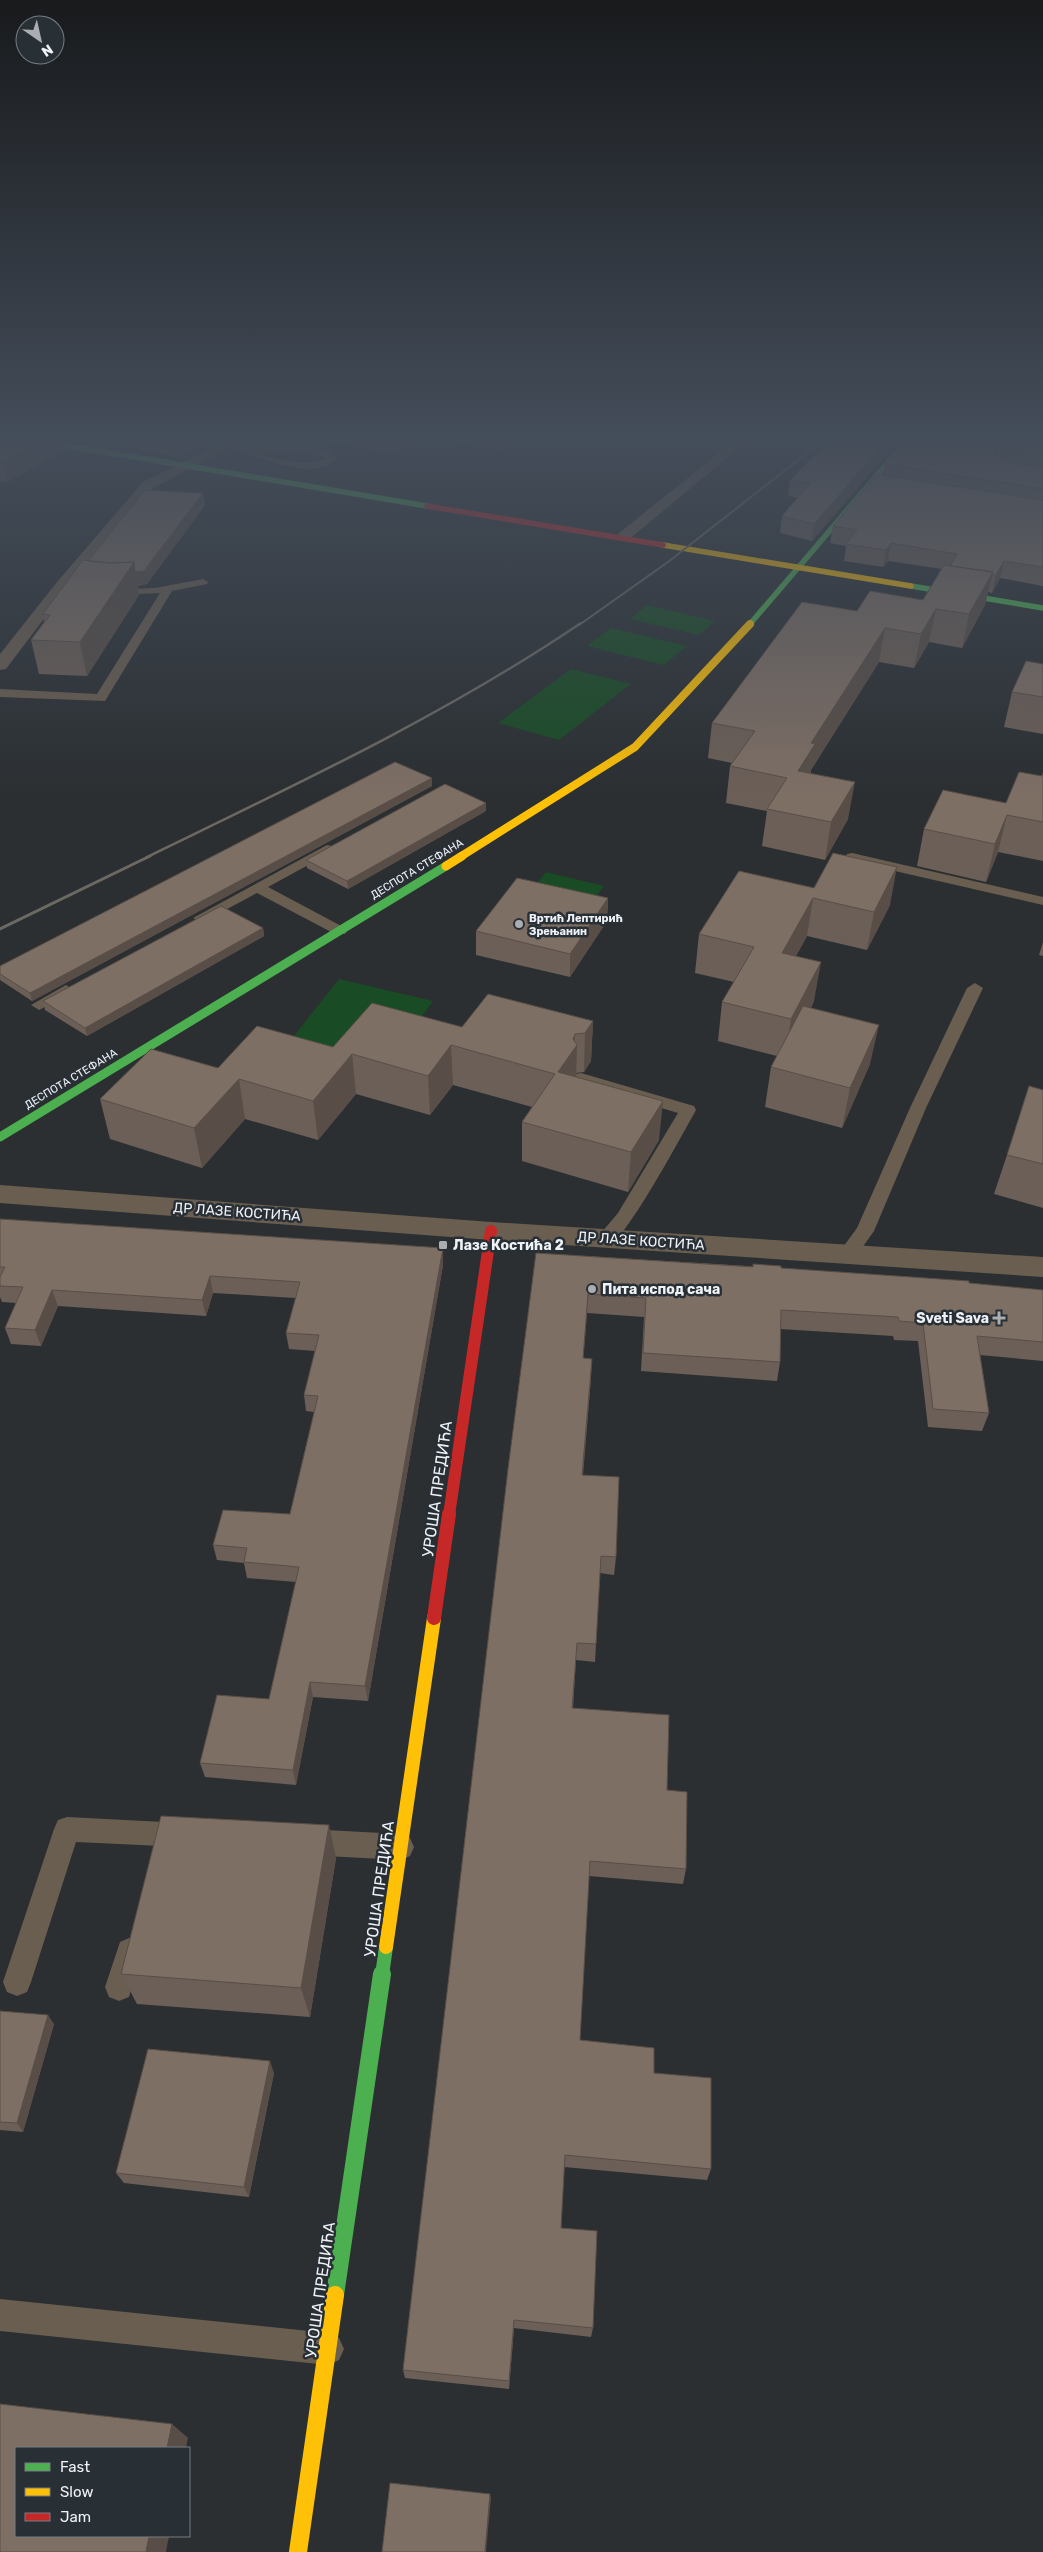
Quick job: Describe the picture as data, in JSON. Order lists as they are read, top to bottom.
{
  "streets": {
    "street": ["ДЕСПОТА СТЕФАНА", "ДР ЛАЗЕ КОСТИЋА", "УРОША ПРЕДИЋА"]
  },
  "crossings": [
    ["ДР ЛАЗЕ КОСТИЋА", "УРОША ПРЕДИЋА"]
  ],
  "places": {
    "other": ["Вртић Лептирић Зрењанин", "Пита испод сача"],
    "transit": ["Лазе Костића 2"],
    "health": ["Sveti Sava"]
  },
  "legend": ["Fast", "Slow", "Jam"],
  "north": "bottom right"
}
